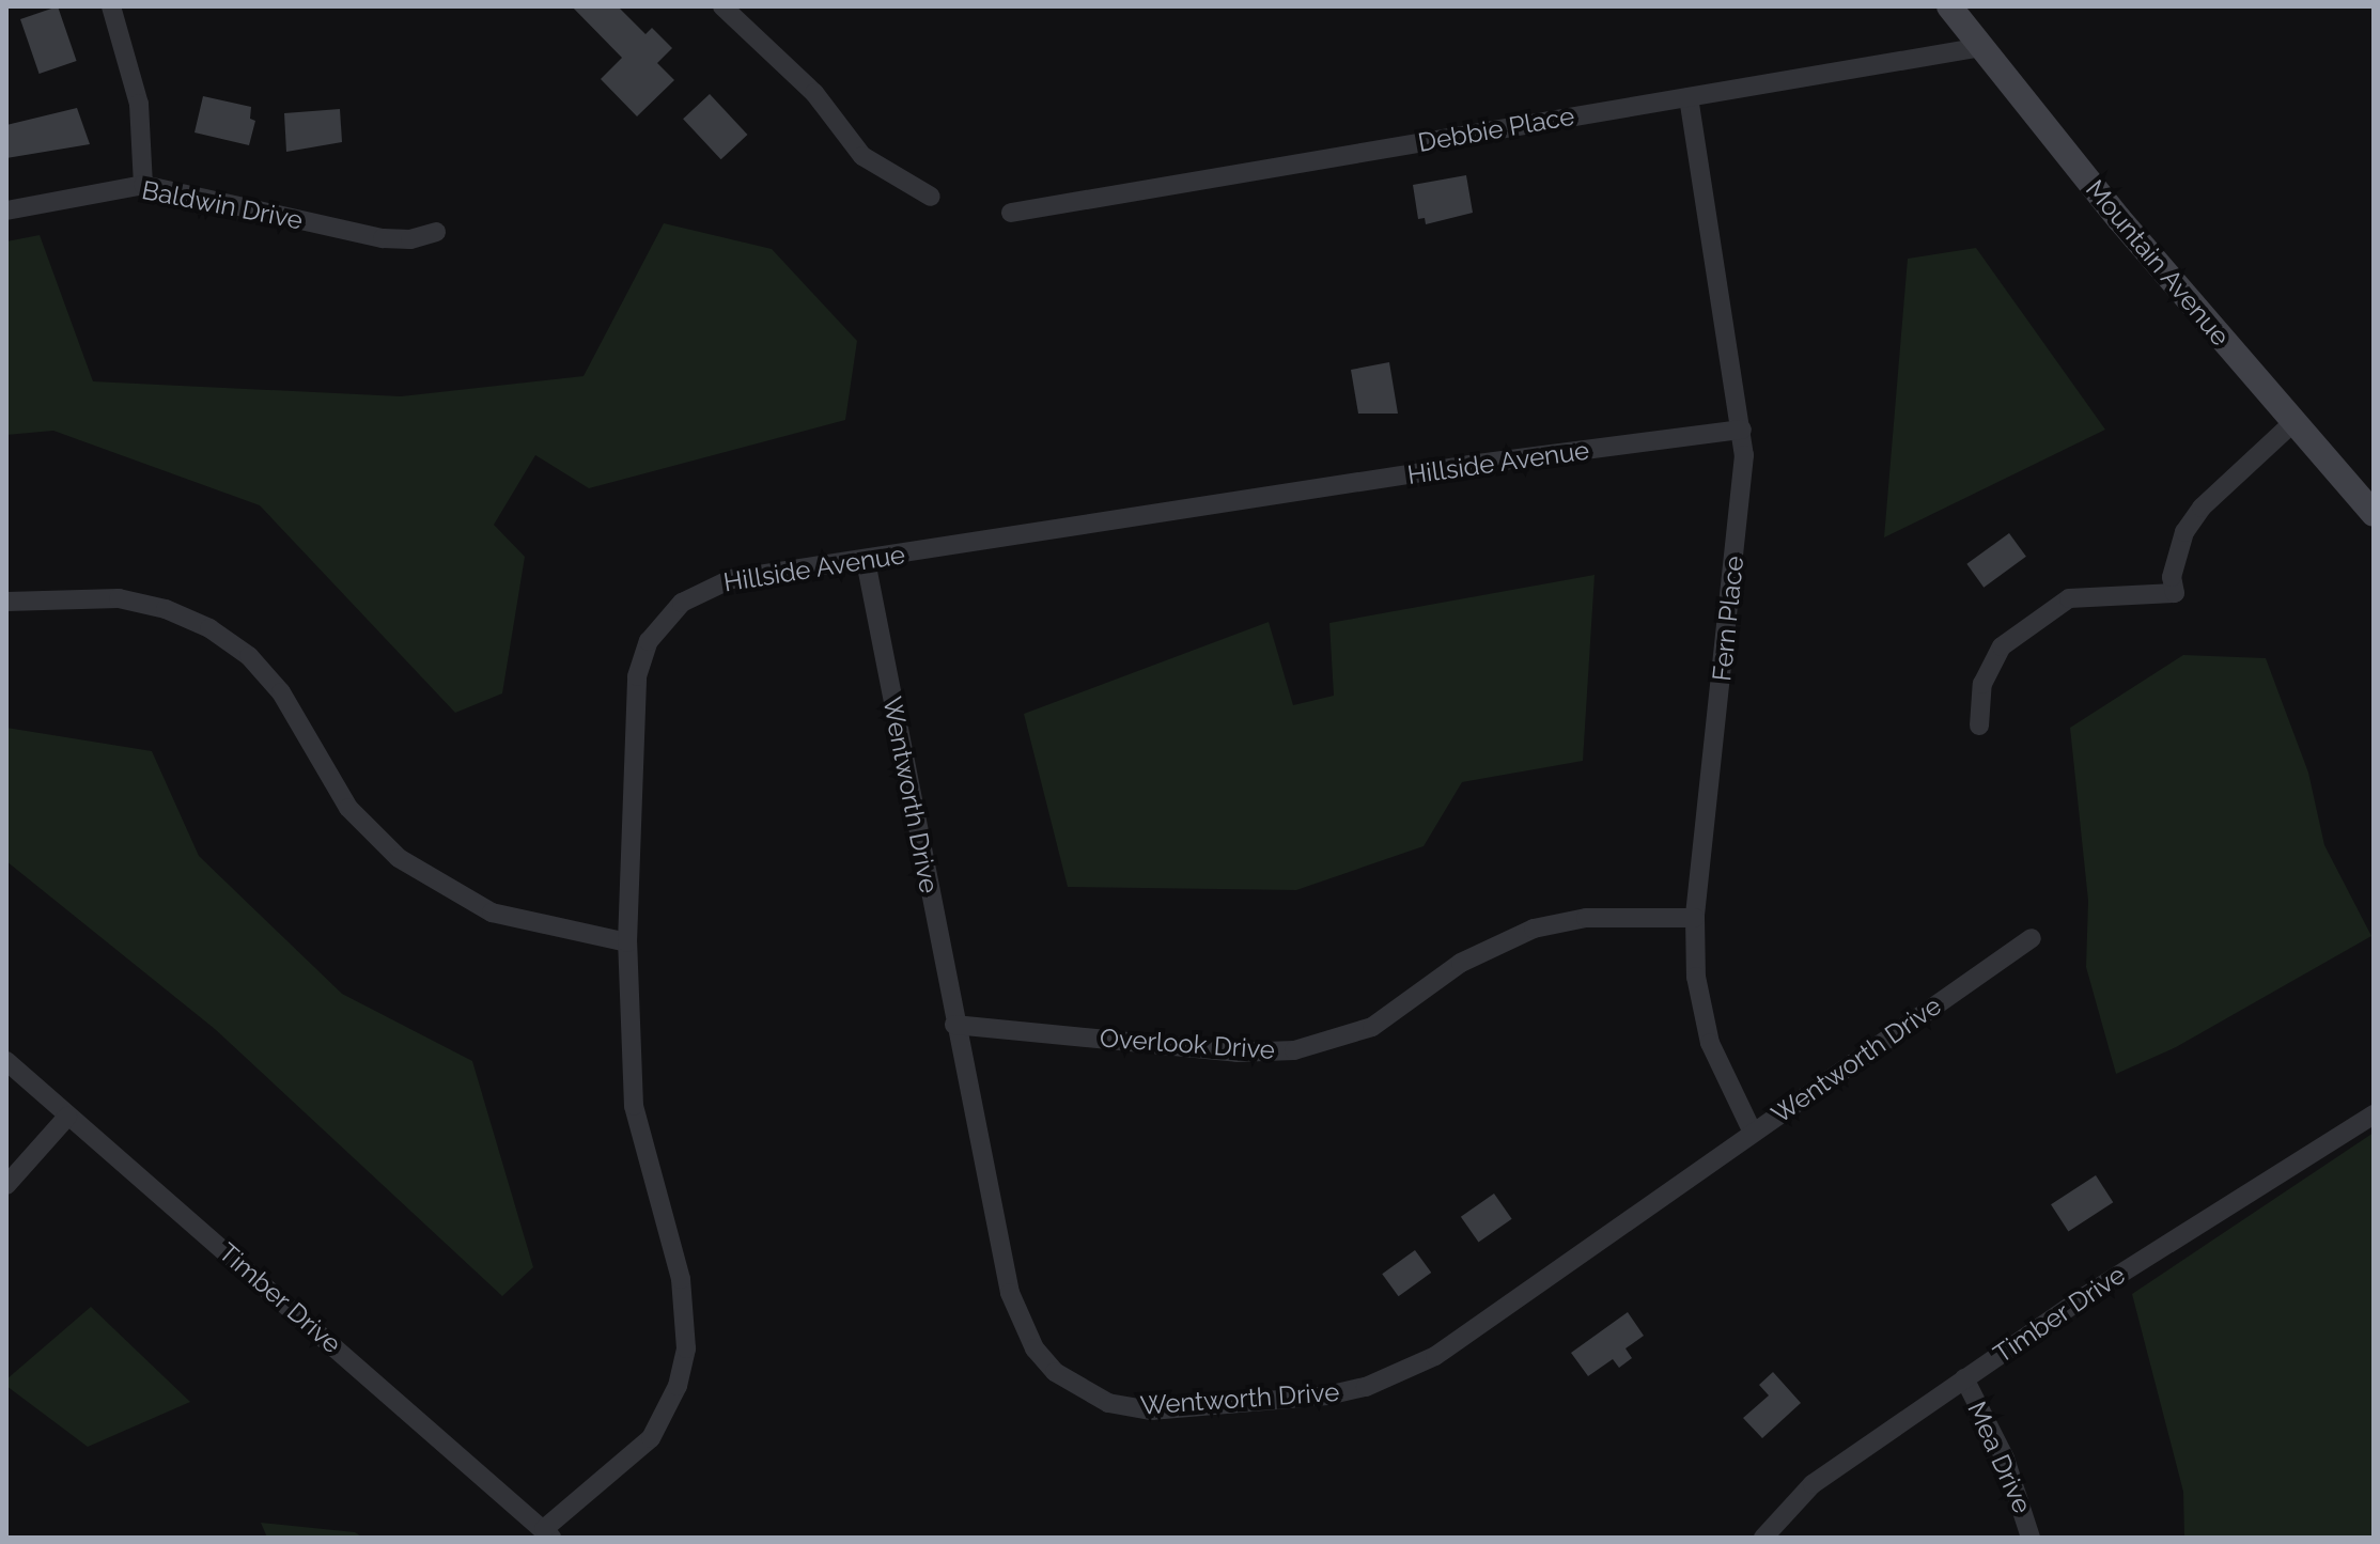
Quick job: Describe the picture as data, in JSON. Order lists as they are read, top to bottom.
{
  "streets": {
    "main road": ["Mountain Avenue"],
    "street": [
      "Debbie Place",
      "Baldwin Drive",
      "Hillside Avenue",
      "Fern Place",
      "Wentworth Drive",
      "Overlook Drive",
      "Timber Drive",
      "Mea Drive"
    ]
  },
  "crossings": [
    ["Debbie Place", "Mountain Avenue"],
    ["Debbie Place", "Fern Place"],
    ["Hillside Avenue", "Fern Place"],
    ["Hillside Avenue", "Wentworth Drive"],
    ["Hillside Avenue", "Timber Drive"],
    ["Fern Place", "Wentworth Drive"],
    ["Fern Place", "Overlook Drive"],
    ["Wentworth Drive", "Overlook Drive"],
    ["Timber Drive", "Mea Drive"]
  ]
}
